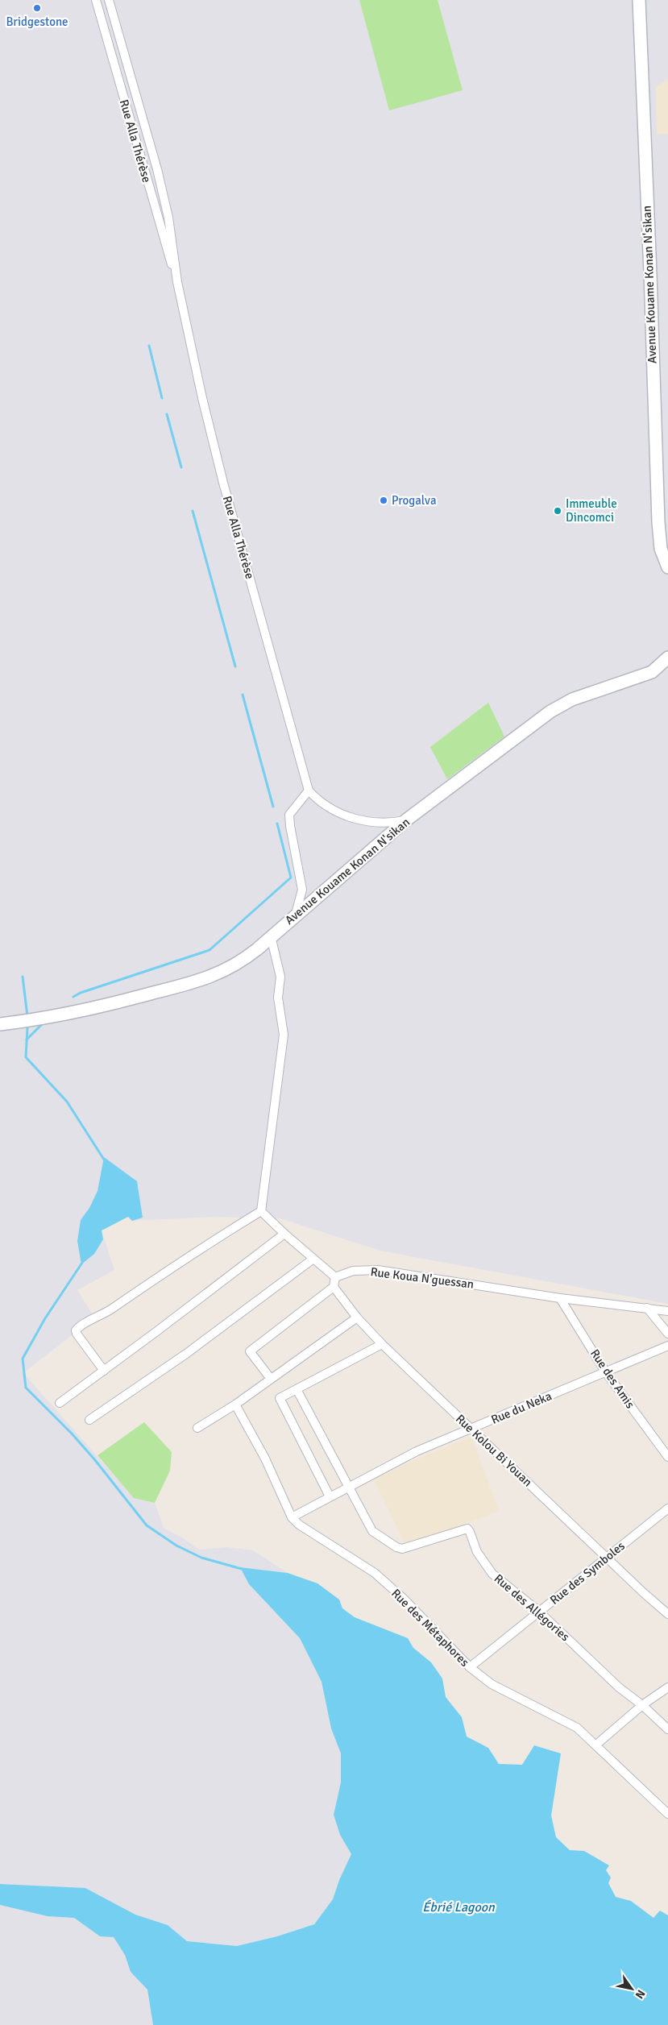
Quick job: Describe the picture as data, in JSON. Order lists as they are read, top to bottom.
{
  "streets": {
    "street": [
      "Rue Alla Thérèse",
      "Avenue Kouame Konan N'sikan",
      "Rue Koua N'guessan",
      "Rue des Amis",
      "Rue du Neka",
      "Rue Kolou Bi Youan",
      "Rue des Symboles",
      "Rue des Allégories",
      "Rue des Métaphores"
    ]
  },
  "crossings": [
    ["Rue Koua N'guessan", "Rue des Amis"],
    ["Rue des Amis", "Rue du Neka"],
    ["Rue du Neka", "Rue Kolou Bi Youan"],
    ["Rue du Neka", "Rue des Allégories"],
    ["Rue du Neka", "Rue des Métaphores"],
    ["Rue Kolou Bi Youan", "Rue des Symboles"],
    ["Rue des Symboles", "Rue des Allégories"],
    ["Rue des Symboles", "Rue des Métaphores"]
  ],
  "water": ["Ébrié Lagoon"],
  "places": ["Bridgestone", "Progalva", "Immeuble Dincomci"],
  "north": "bottom right"
}
